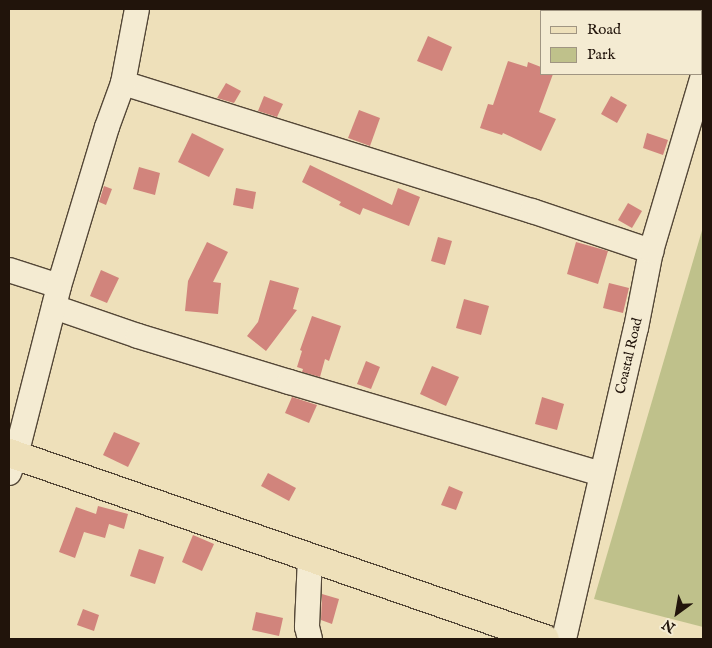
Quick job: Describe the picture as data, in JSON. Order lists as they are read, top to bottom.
{
  "streets": {
    "street": ["Coastal Road"]
  },
  "legend": ["Road", "Park"],
  "north": "bottom left"
}
